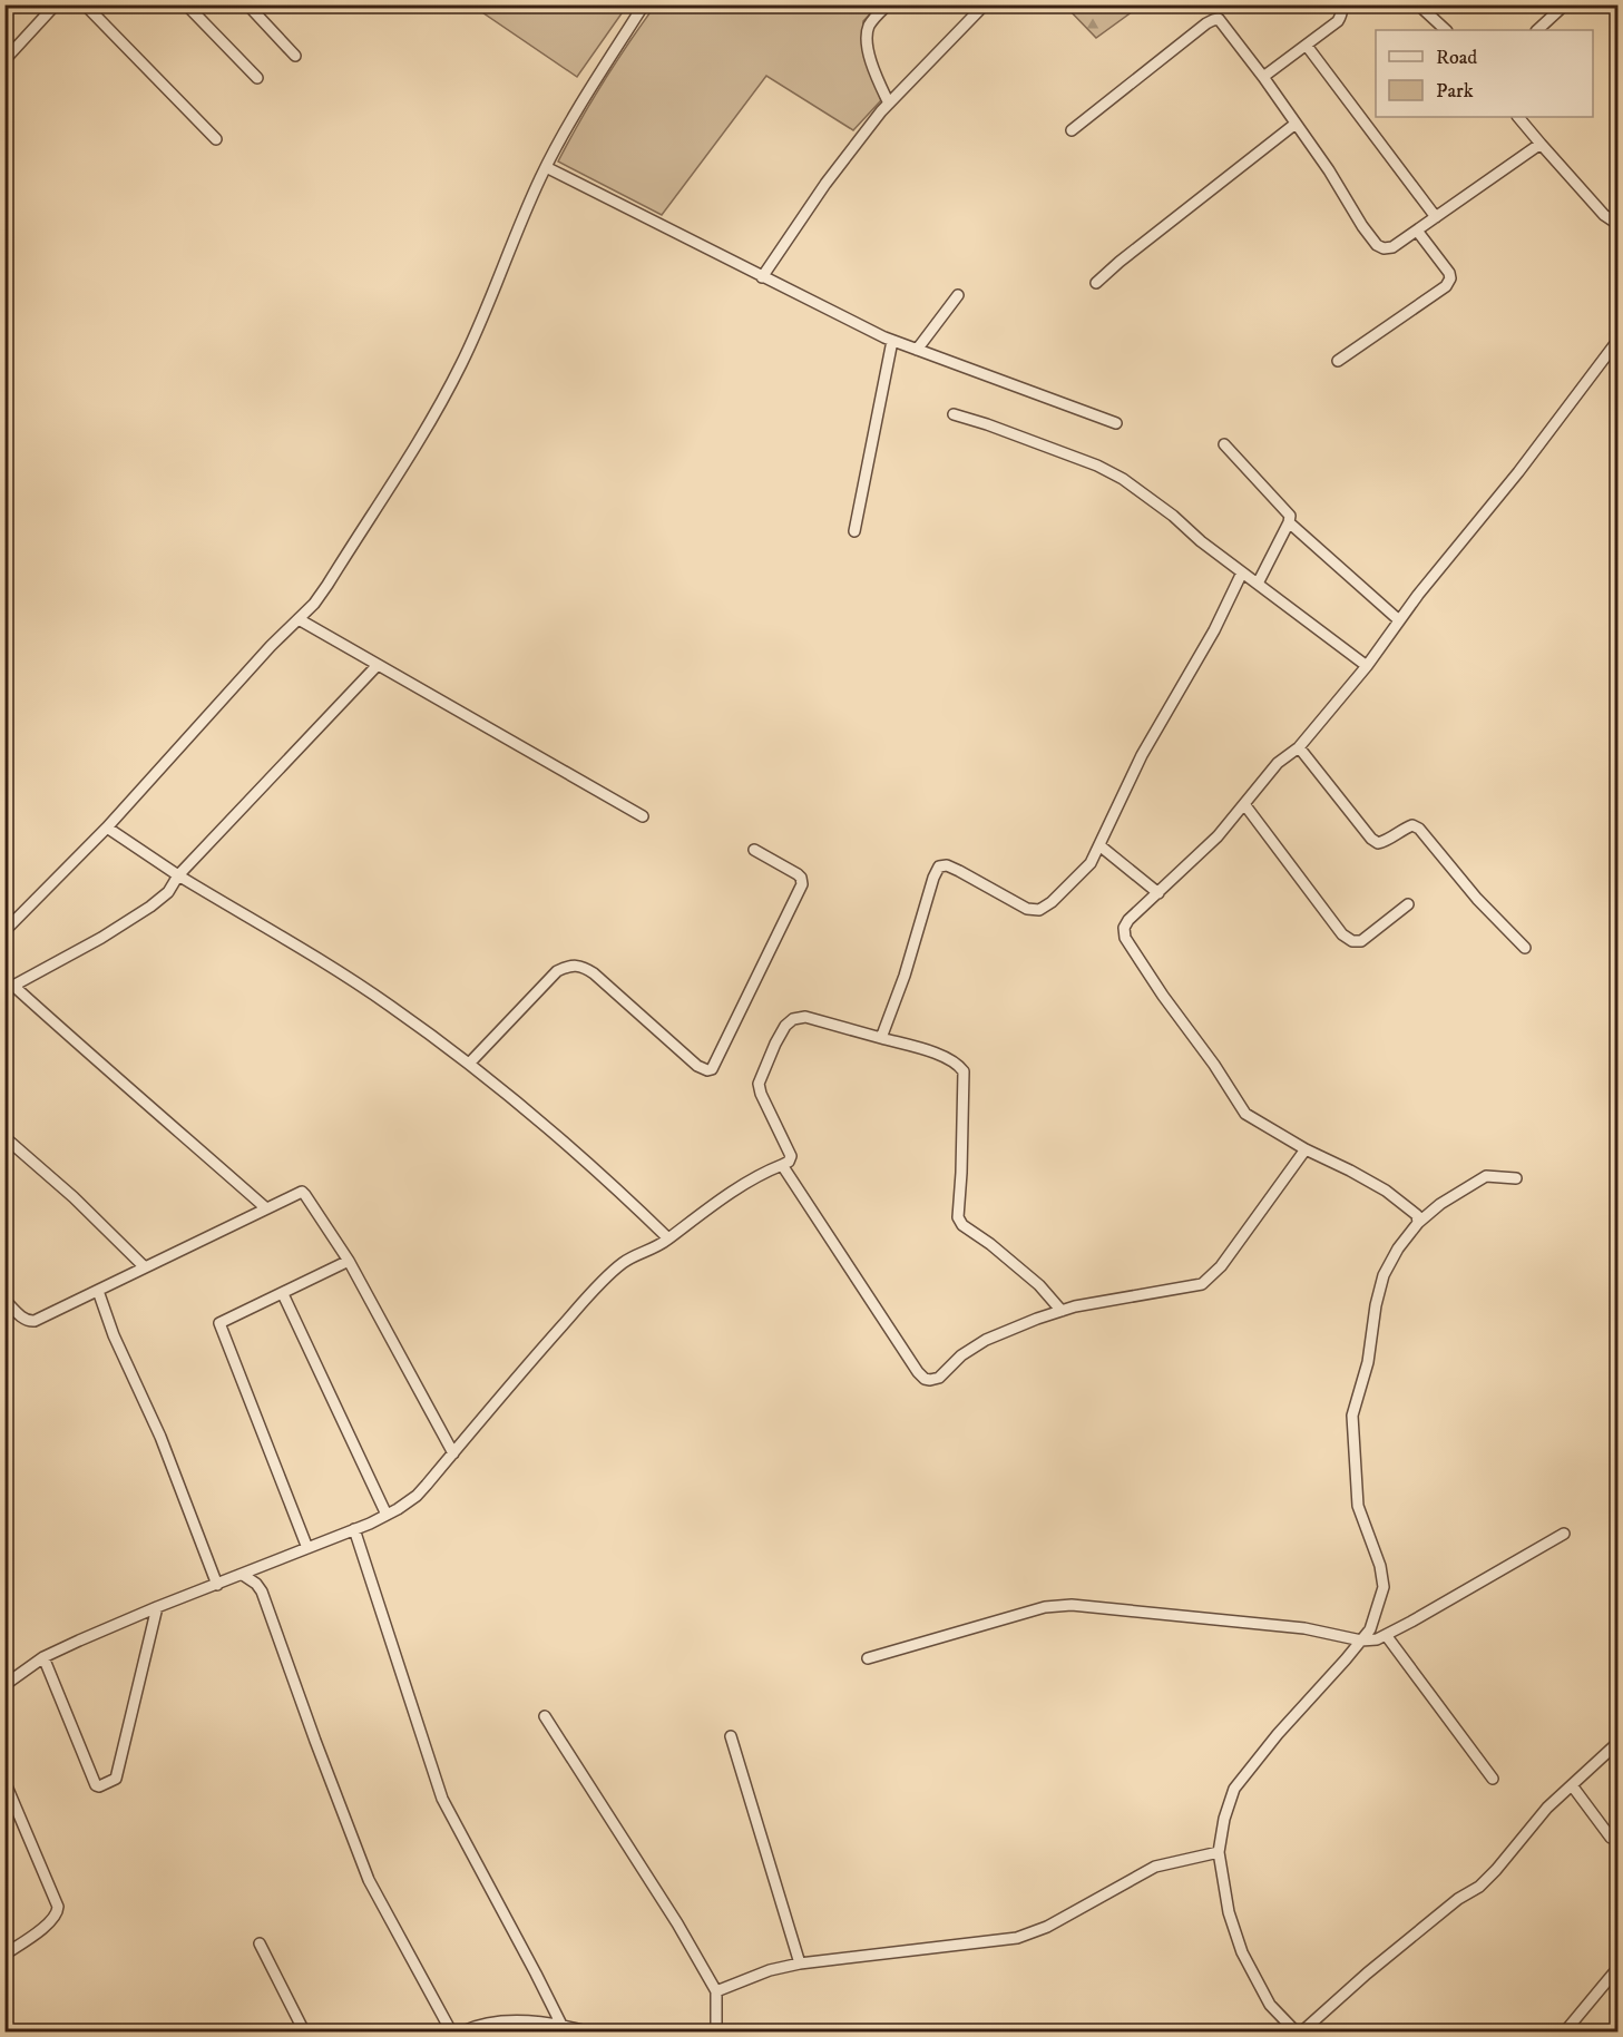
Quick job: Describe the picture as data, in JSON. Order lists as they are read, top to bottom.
{
  "legend": ["Road", "Park"]
}
